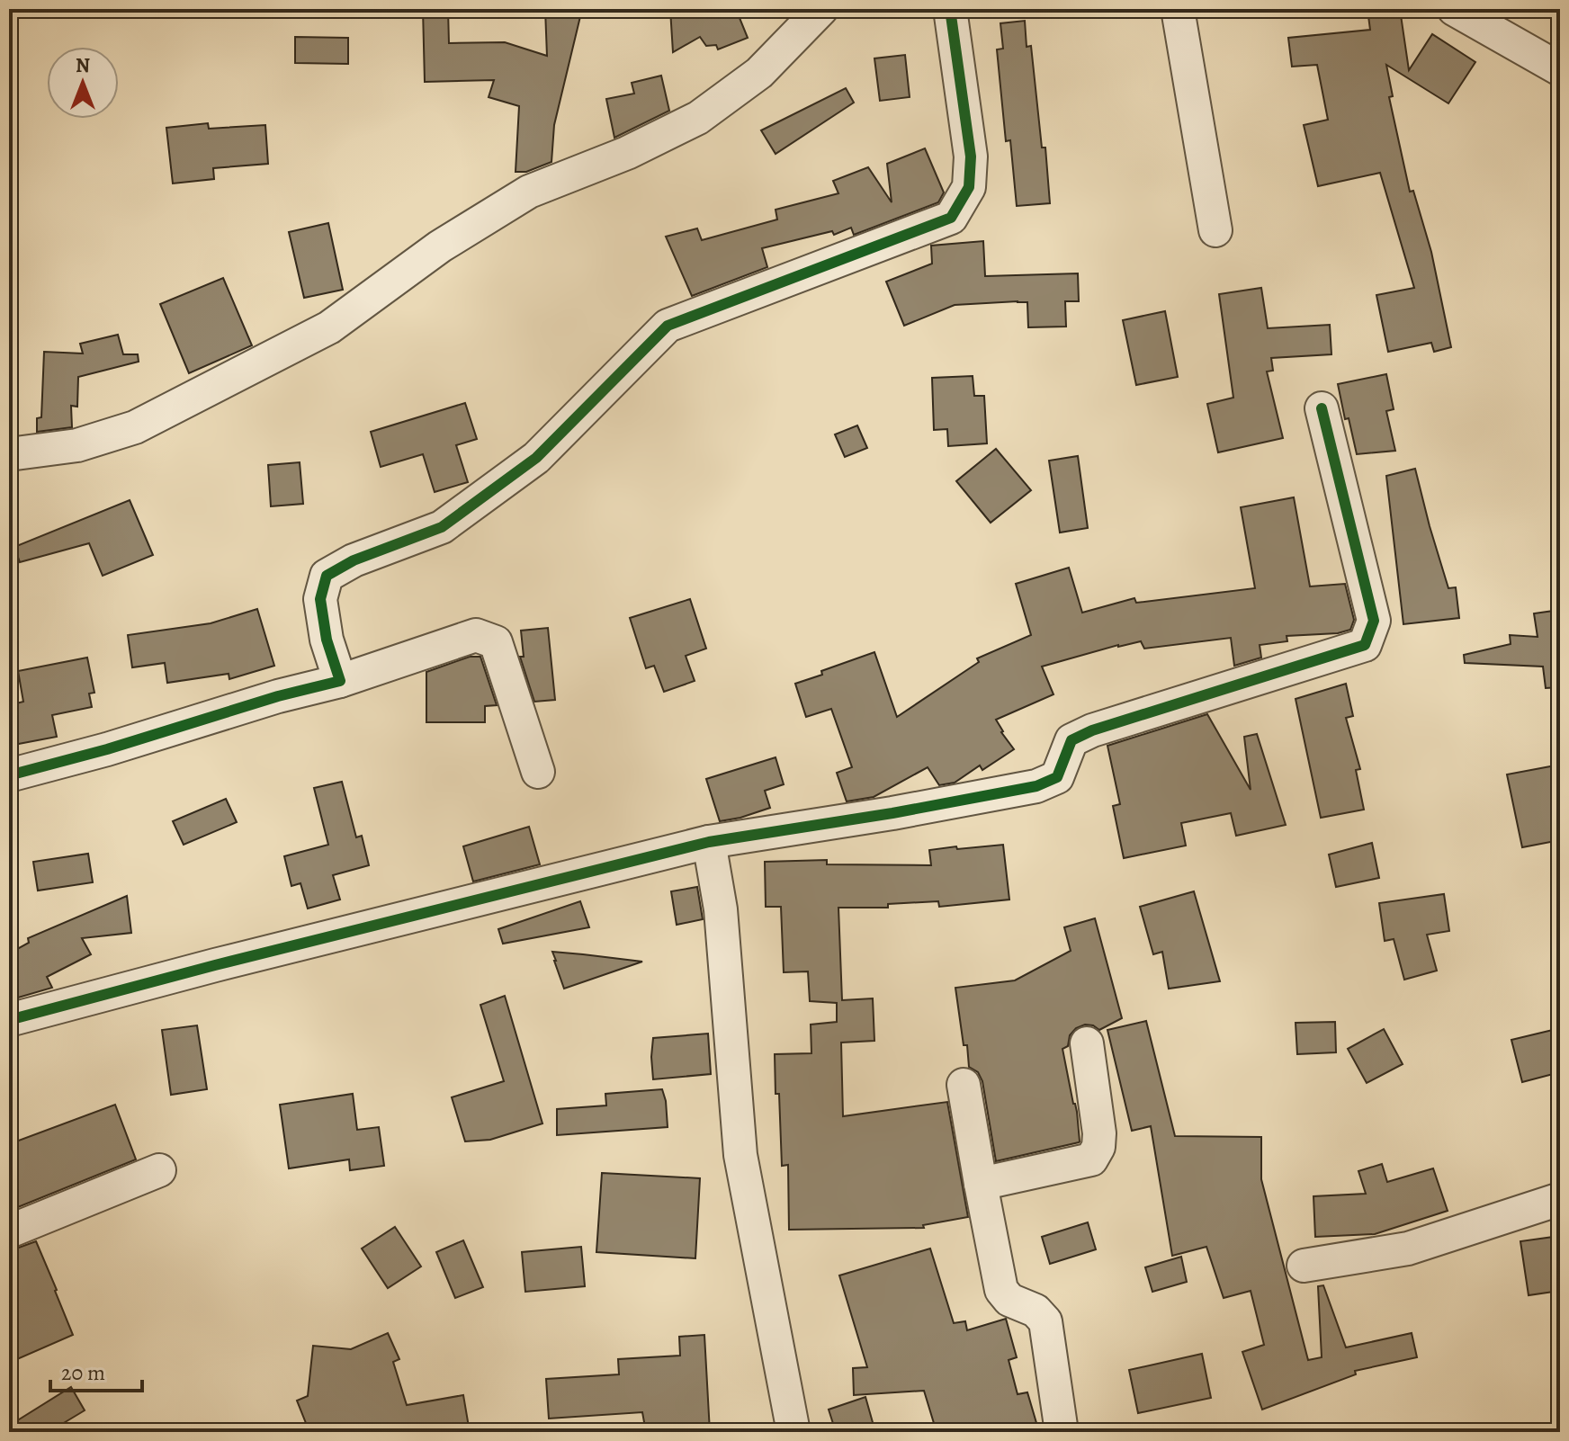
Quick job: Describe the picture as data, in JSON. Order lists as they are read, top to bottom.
{
  "scale_bar": "20 m",
  "north": "top"
}
